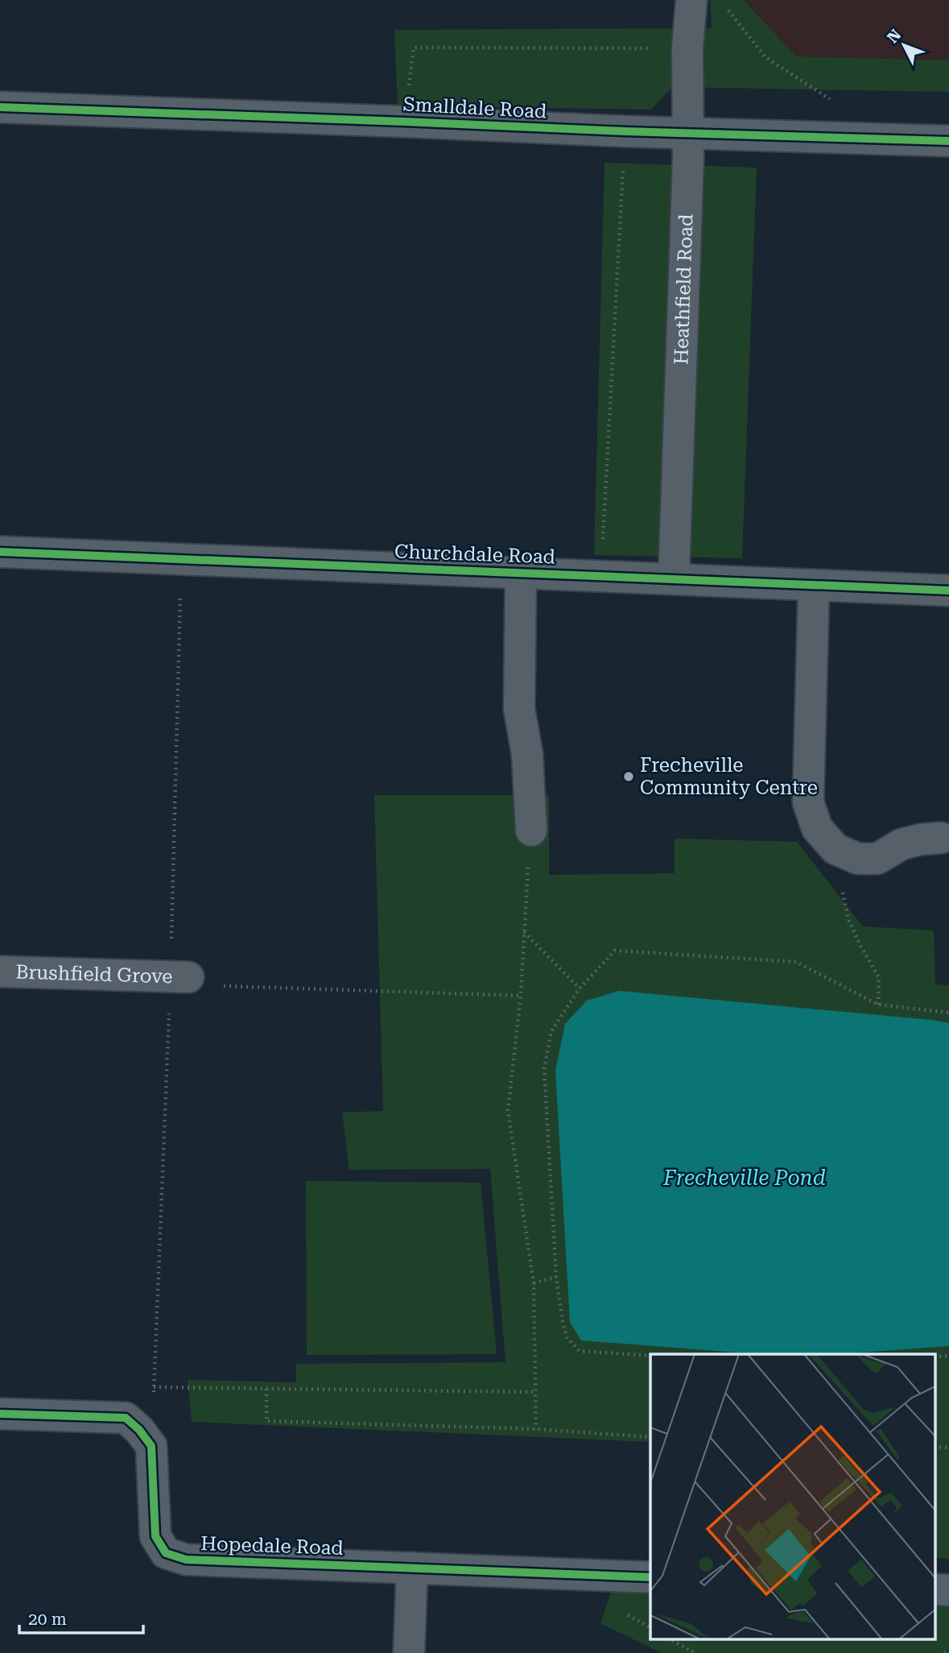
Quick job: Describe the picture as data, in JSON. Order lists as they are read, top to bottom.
{
  "streets": {
    "street": [
      "Smalldale Road",
      "Heathfield Road",
      "Churchdale Road",
      "Brushfield Grove",
      "Hopedale Road"
    ]
  },
  "crossings": [
    ["Smalldale Road", "Heathfield Road"],
    ["Heathfield Road", "Churchdale Road"]
  ],
  "water": ["Frecheville Pond"],
  "places": ["Frecheville Community Centre"],
  "scale_bar": "20 m",
  "north": "top left"
}
